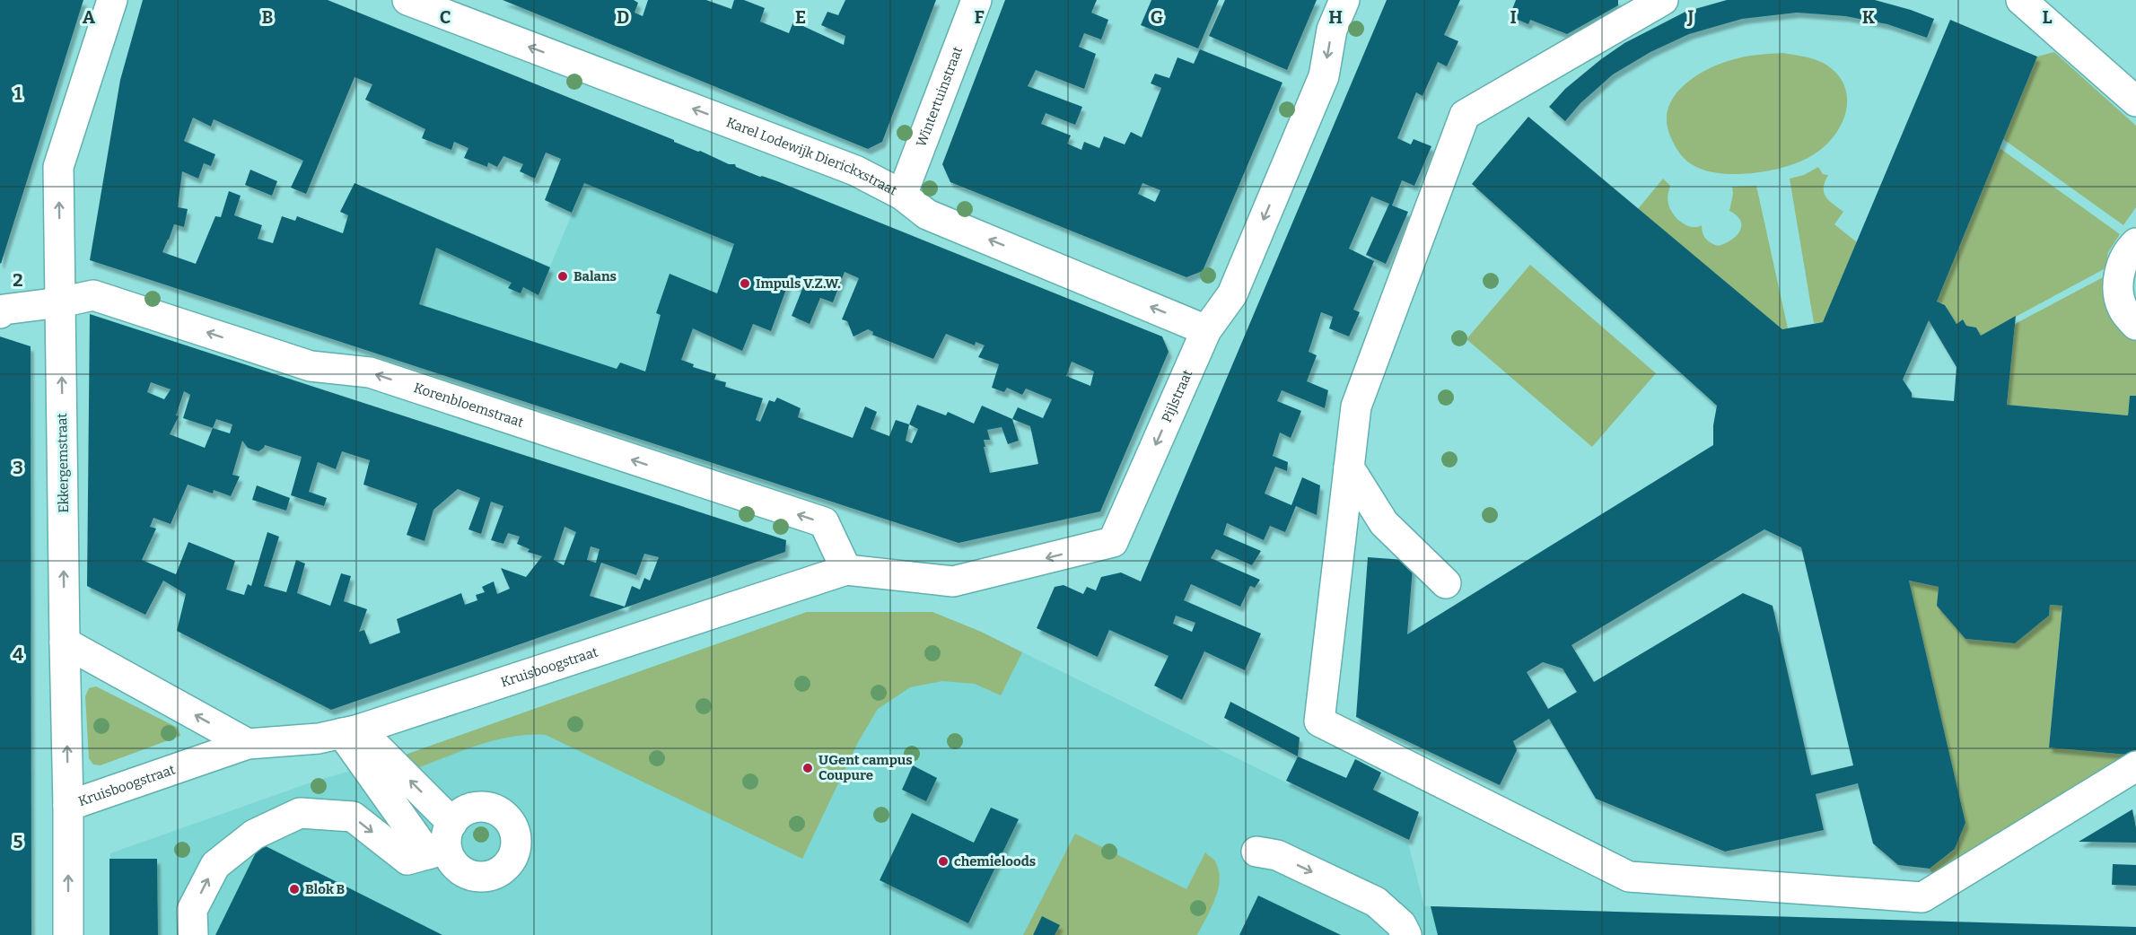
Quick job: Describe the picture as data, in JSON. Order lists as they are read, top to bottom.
{
  "streets": {
    "street": [
      "Wintertuinstraat",
      "Karel Lodewijk Dierickxstraat",
      "Pijlstraat",
      "Korenbloemstraat",
      "Ekkergemstraat",
      "Kruisboogstraat"
    ]
  },
  "crossings": [
    ["Wintertuinstraat", "Karel Lodewijk Dierickxstraat"],
    ["Karel Lodewijk Dierickxstraat", "Pijlstraat"],
    ["Pijlstraat", "Korenbloemstraat"],
    ["Pijlstraat", "Kruisboogstraat"],
    ["Korenbloemstraat", "Ekkergemstraat"],
    ["Korenbloemstraat", "Kruisboogstraat"],
    ["Ekkergemstraat", "Kruisboogstraat"]
  ],
  "one_way": ["Karel Lodewijk Dierickxstraat", "Korenbloemstraat", "Ekkergemstraat"],
  "places": [
    "Balans",
    "Impuls V.Z.W.",
    "UGent campus Coupure",
    "chemieloods",
    "Blok B"
  ],
  "grid": {
    "columns": [
      "A",
      "B",
      "C",
      "D",
      "E",
      "F",
      "G",
      "H",
      "I",
      "J",
      "K",
      "L"
    ],
    "rows": [
      "1",
      "2",
      "3",
      "4",
      "5"
    ]
  }
}
